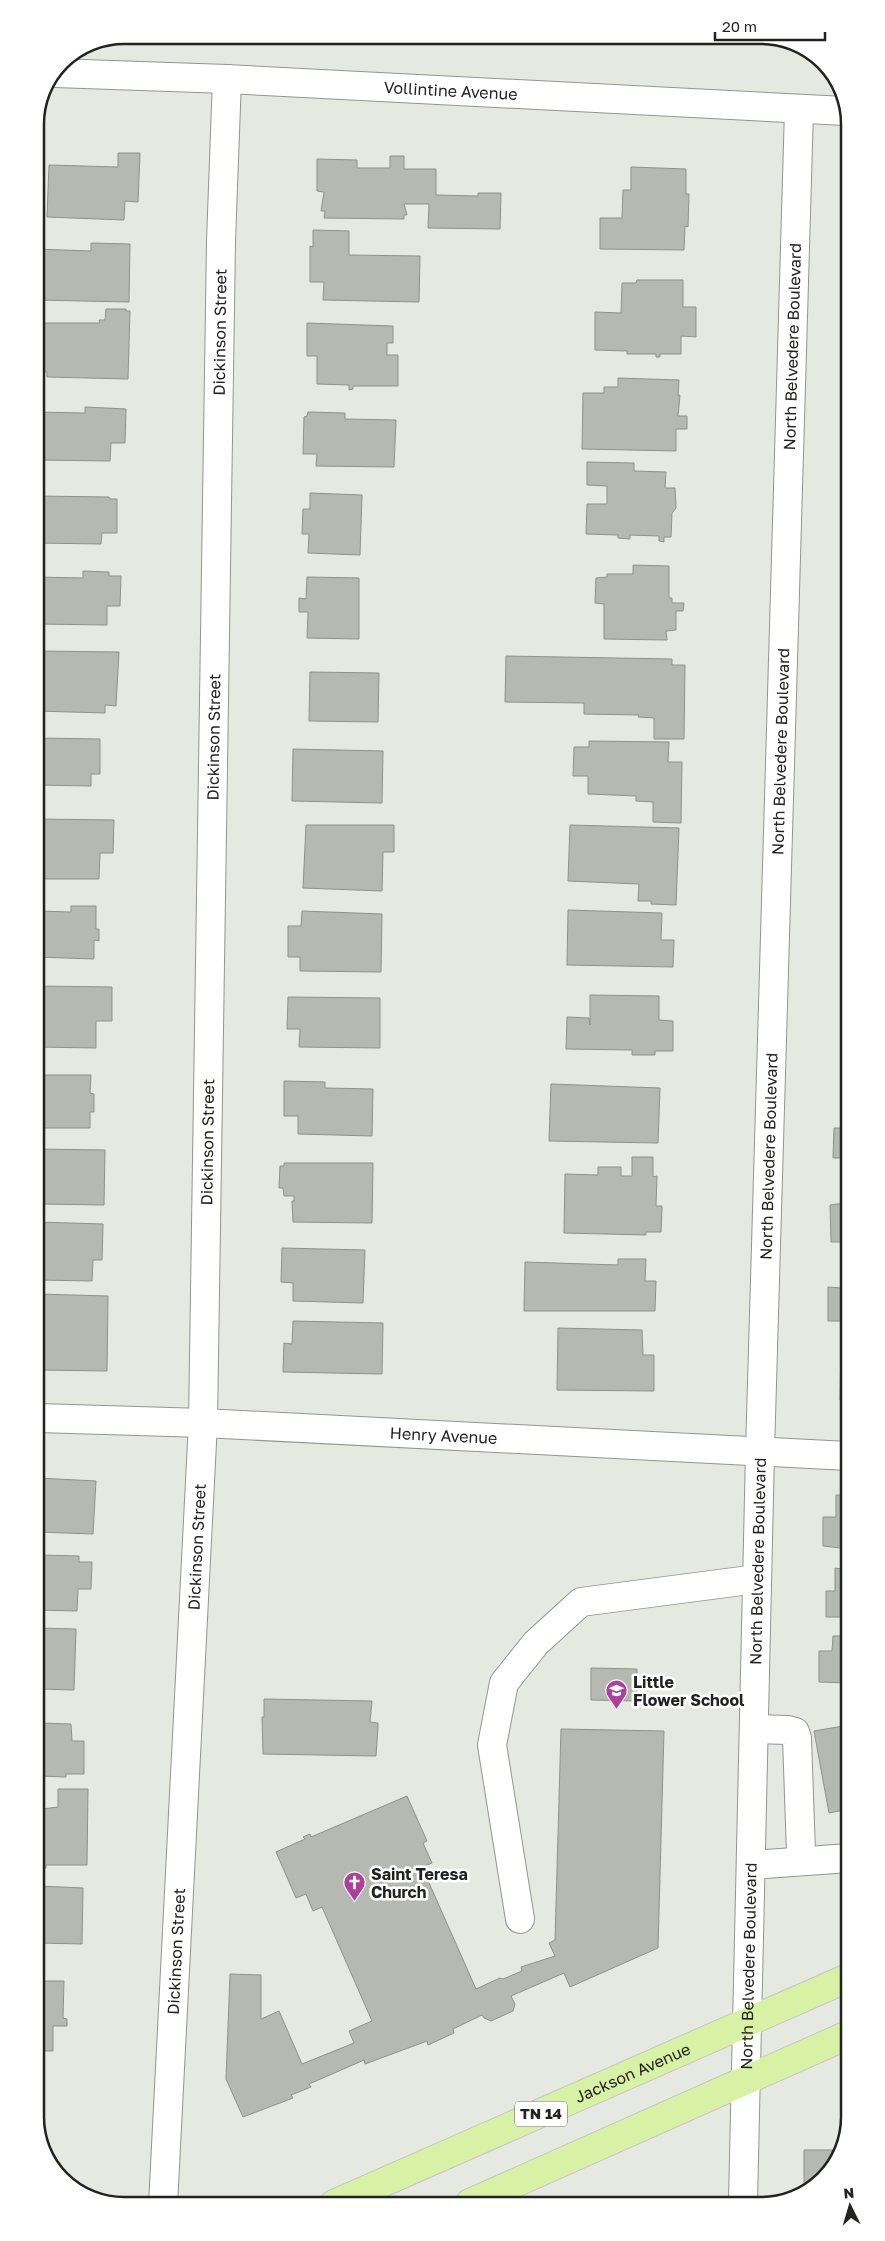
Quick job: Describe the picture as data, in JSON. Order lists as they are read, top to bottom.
{
  "streets": {
    "main road": ["Jackson Avenue", "TN 14"],
    "street": [
      "Vollintine Avenue",
      "Dickinson Street",
      "North Belvedere Boulevard",
      "Henry Avenue"
    ]
  },
  "crossings": [
    ["Vollintine Avenue", "Dickinson Street"],
    ["Vollintine Avenue", "North Belvedere Boulevard"],
    ["Dickinson Street", "Henry Avenue"],
    ["North Belvedere Boulevard", "Henry Avenue"],
    ["North Belvedere Boulevard", "Jackson Avenue"]
  ],
  "places": {
    "school or university": ["Little Flower School"],
    "church": ["Saint Teresa Church"]
  },
  "scale_bar": "20 m",
  "north": "top"
}
